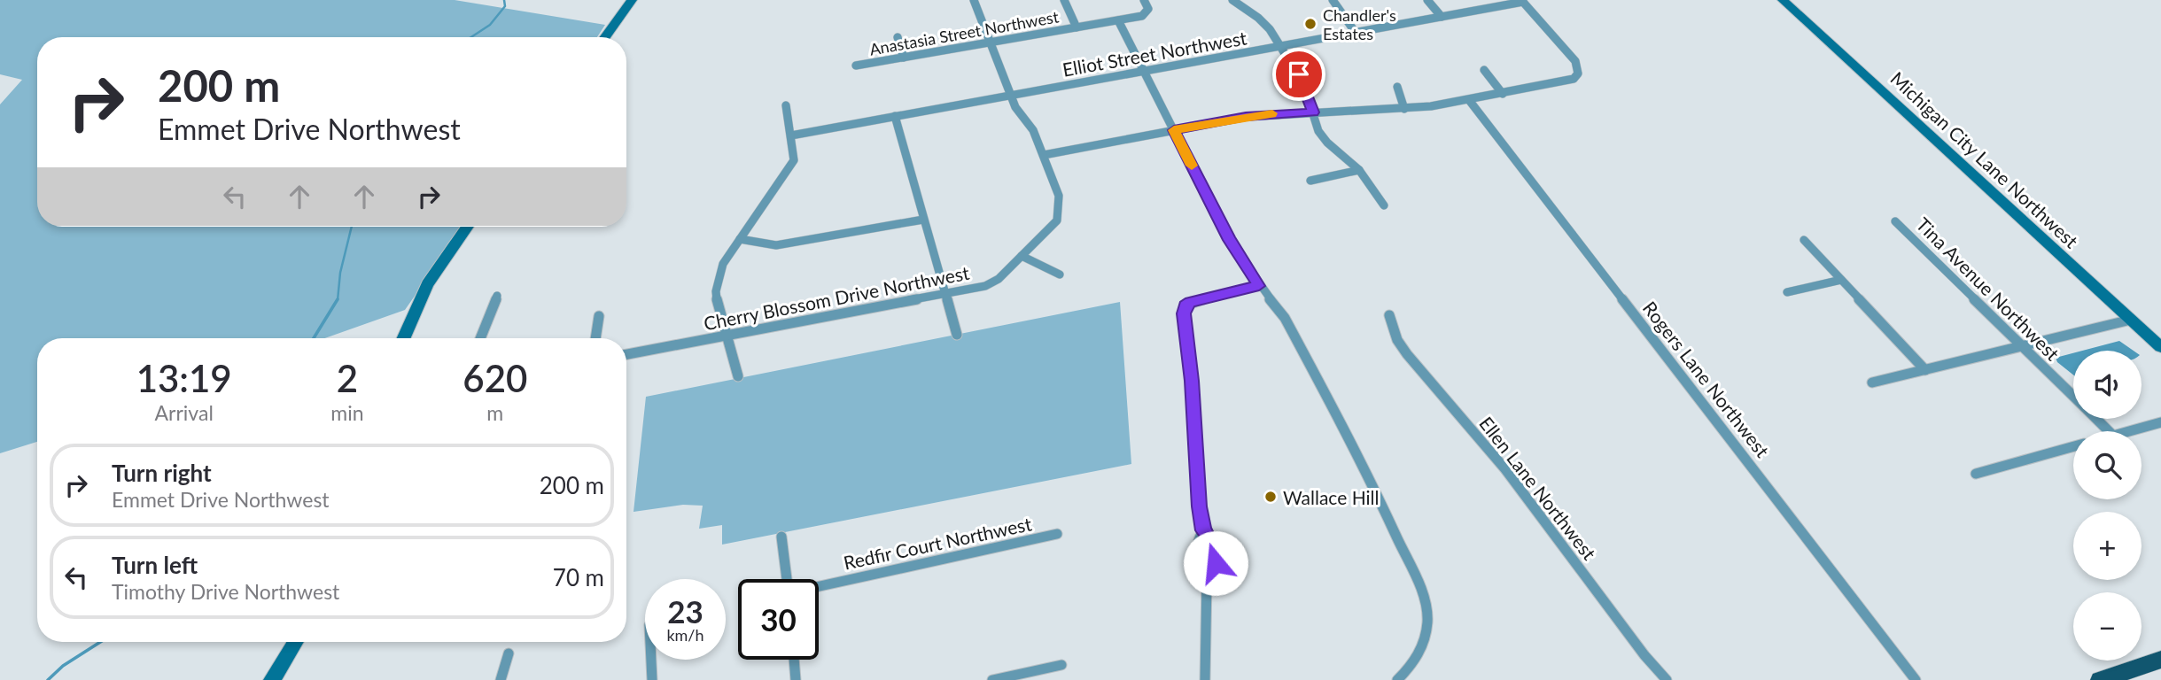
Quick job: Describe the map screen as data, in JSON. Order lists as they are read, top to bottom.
{
  "streets": {
    "street": [
      "Anastasia Street Northwest",
      "Elliot Street Northwest",
      "Michigan City Lane Northwest",
      "Tina Avenue Northwest",
      "Cherry Blossom Drive Northwest",
      "Rogers Lane Northwest",
      "Ellen Lane Northwest",
      "Redfir Court Northwest"
    ]
  },
  "crossings": [
    ["Anastasia Street Northwest", "Cherry Blossom Drive Northwest"],
    ["Elliot Street Northwest", "Cherry Blossom Drive Northwest"]
  ],
  "places": ["Chandler's Estates", "Wallace Hill"],
  "page": {
    "turn": ["200 m", "Emmet Drive Northwest"],
    "eta": [
      "13:19",
      "Arrival",
      "2",
      "min",
      "620",
      "m"
    ],
    "map_buttons": ["+", "−"],
    "list": [
      {
        "name": "Turn right",
        "note": "Emmet Drive Northwest",
        "value": "200 m"
      },
      {
        "name": "Turn left",
        "note": "Timothy Drive Northwest",
        "value": "70 m"
      }
    ],
    "speed": "23 km/h",
    "limit": "30"
  }
}
